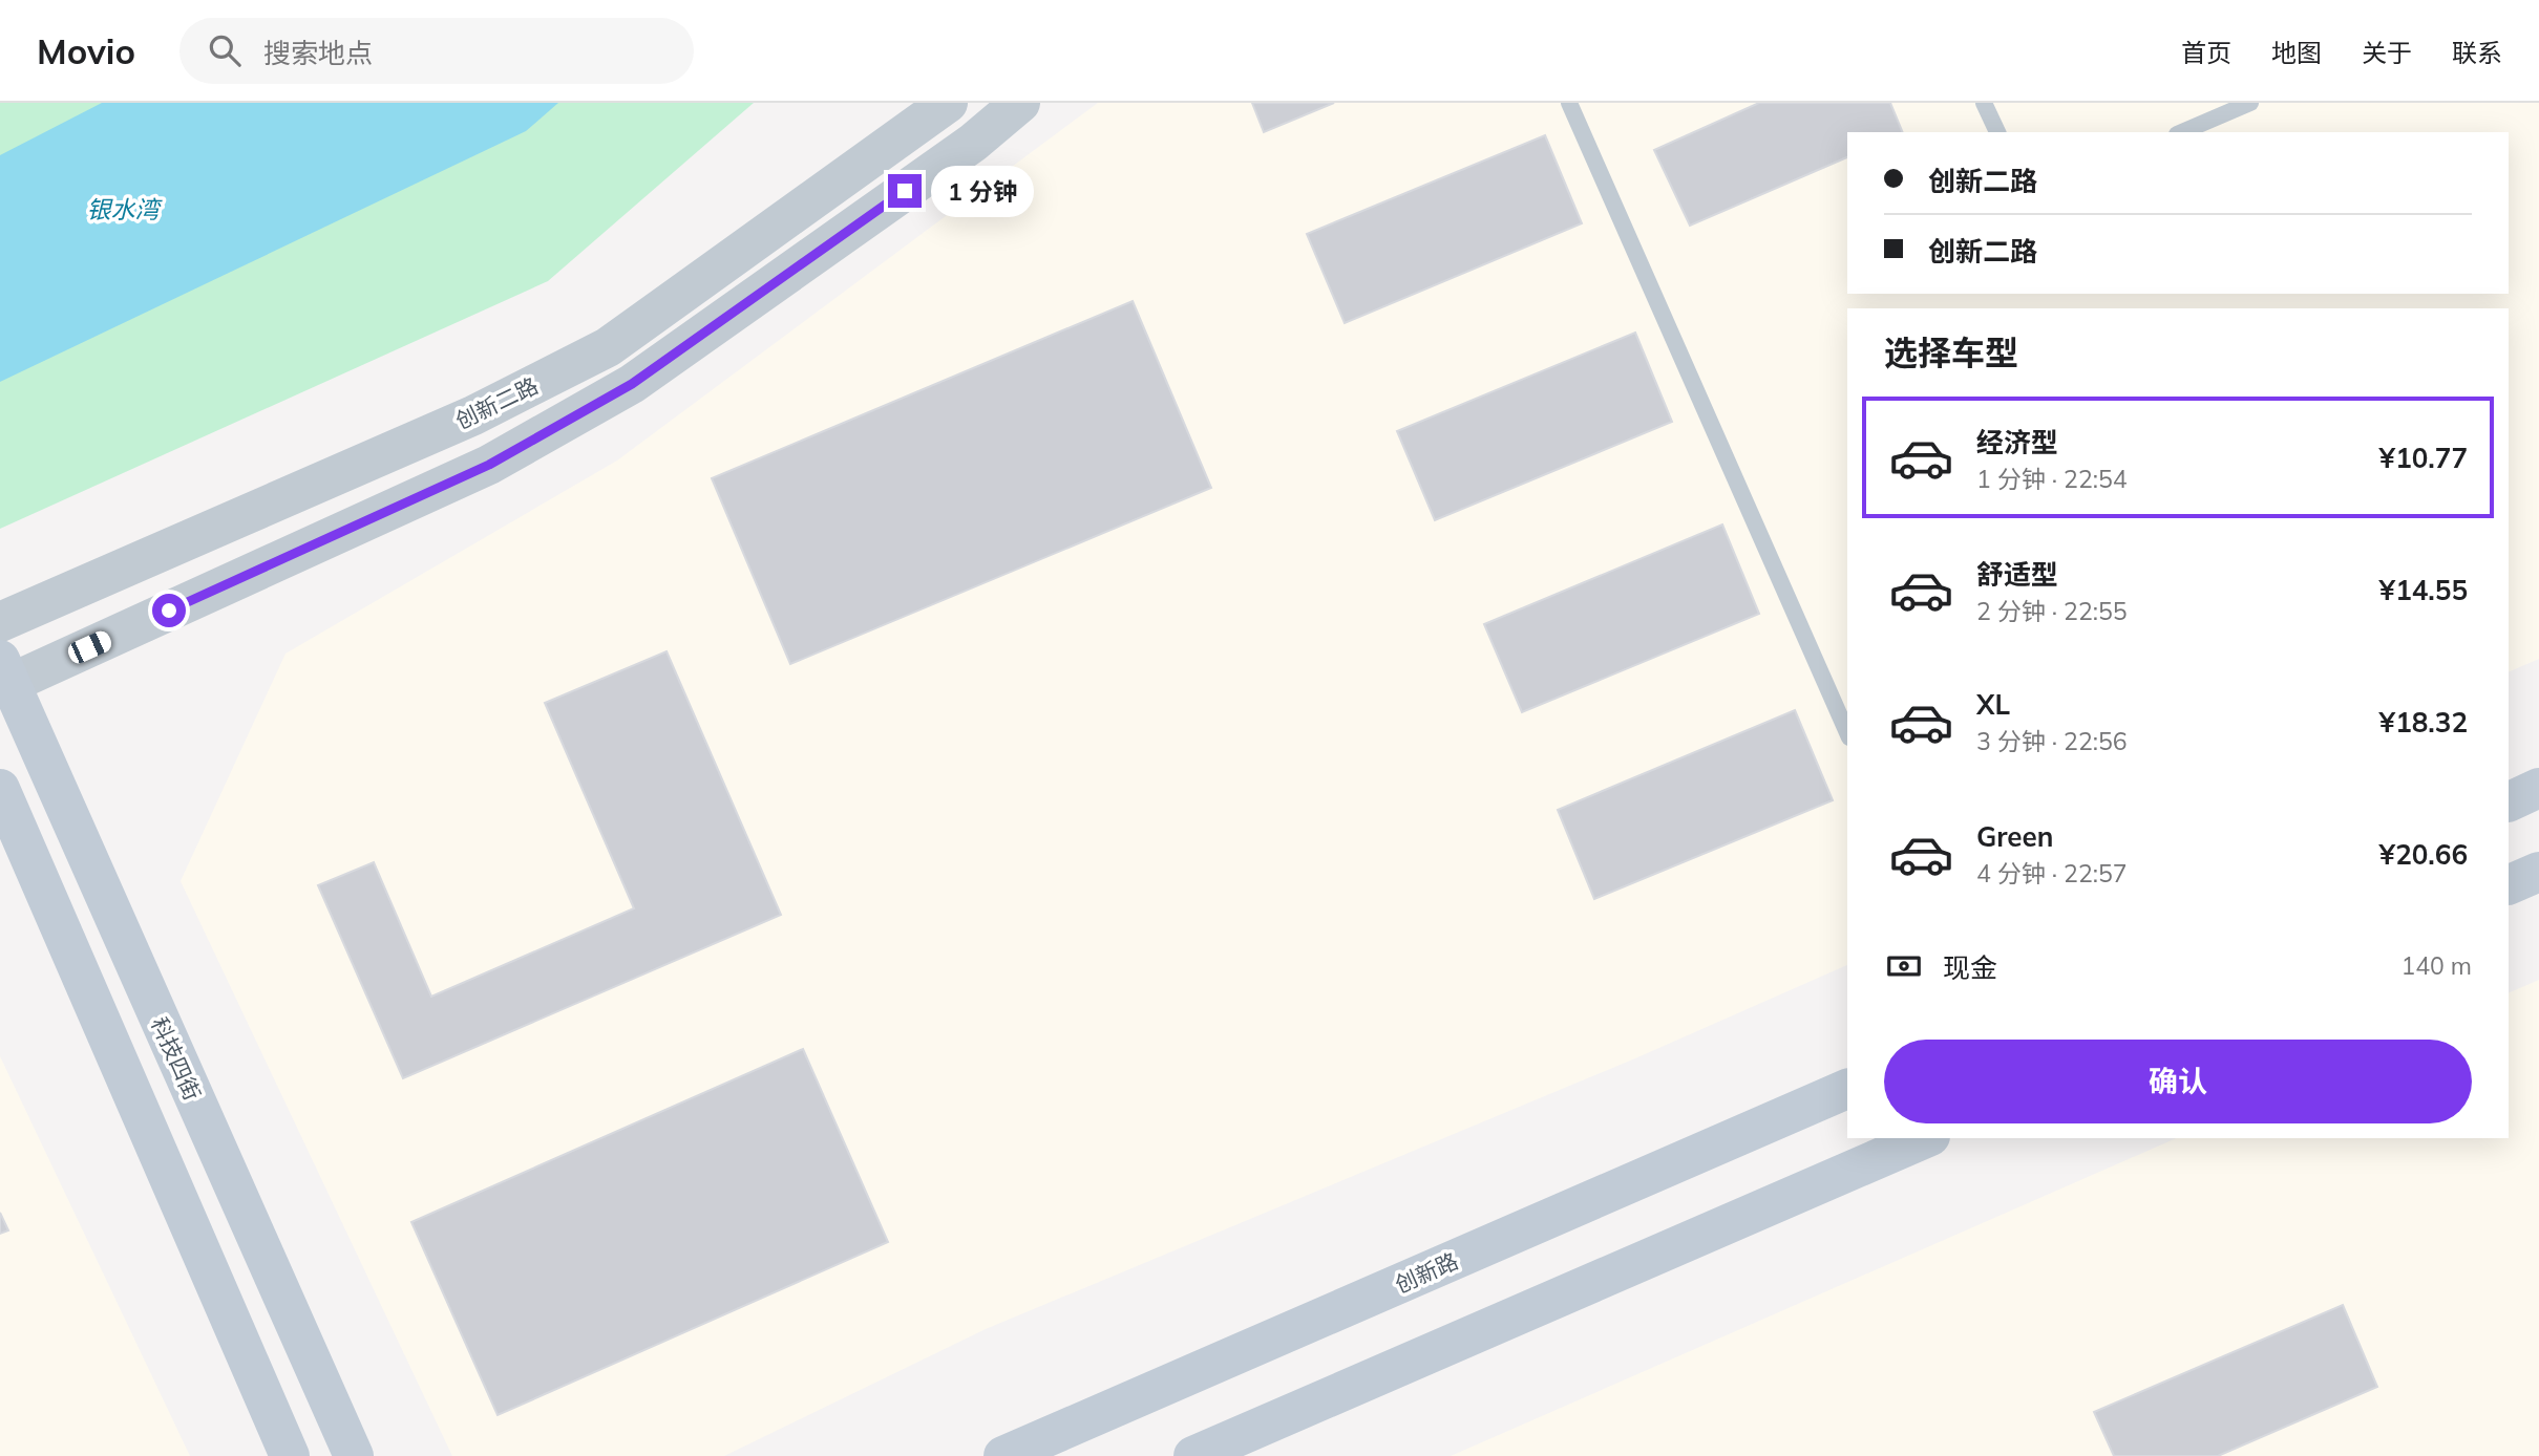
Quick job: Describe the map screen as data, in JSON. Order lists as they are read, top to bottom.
{
  "streets": {
    "main road": ["科技四街", "创新路"],
    "street": ["创新二路"]
  },
  "water": ["银水湾"],
  "page": {
    "header": "Movio",
    "search": "搜索地点",
    "nav": [
      "首页",
      "地图",
      "关于",
      "联系"
    ],
    "banner": ["创新二路", "创新二路"],
    "bubble": "1 分钟",
    "heading": "选择车型",
    "list": [
      {
        "name": "经济型",
        "note": "1 分钟 · 22:54",
        "value": "¥10.77"
      },
      {
        "name": "舒适型",
        "note": "2 分钟 · 22:55",
        "value": "¥14.55"
      },
      {
        "name": "XL",
        "note": "3 分钟 · 22:56",
        "value": "¥18.32"
      },
      {
        "name": "Green",
        "note": "4 分钟 · 22:57",
        "value": "¥20.66"
      }
    ],
    "pay": ["现金", "140 m"],
    "buttons": "确认"
  }
}
